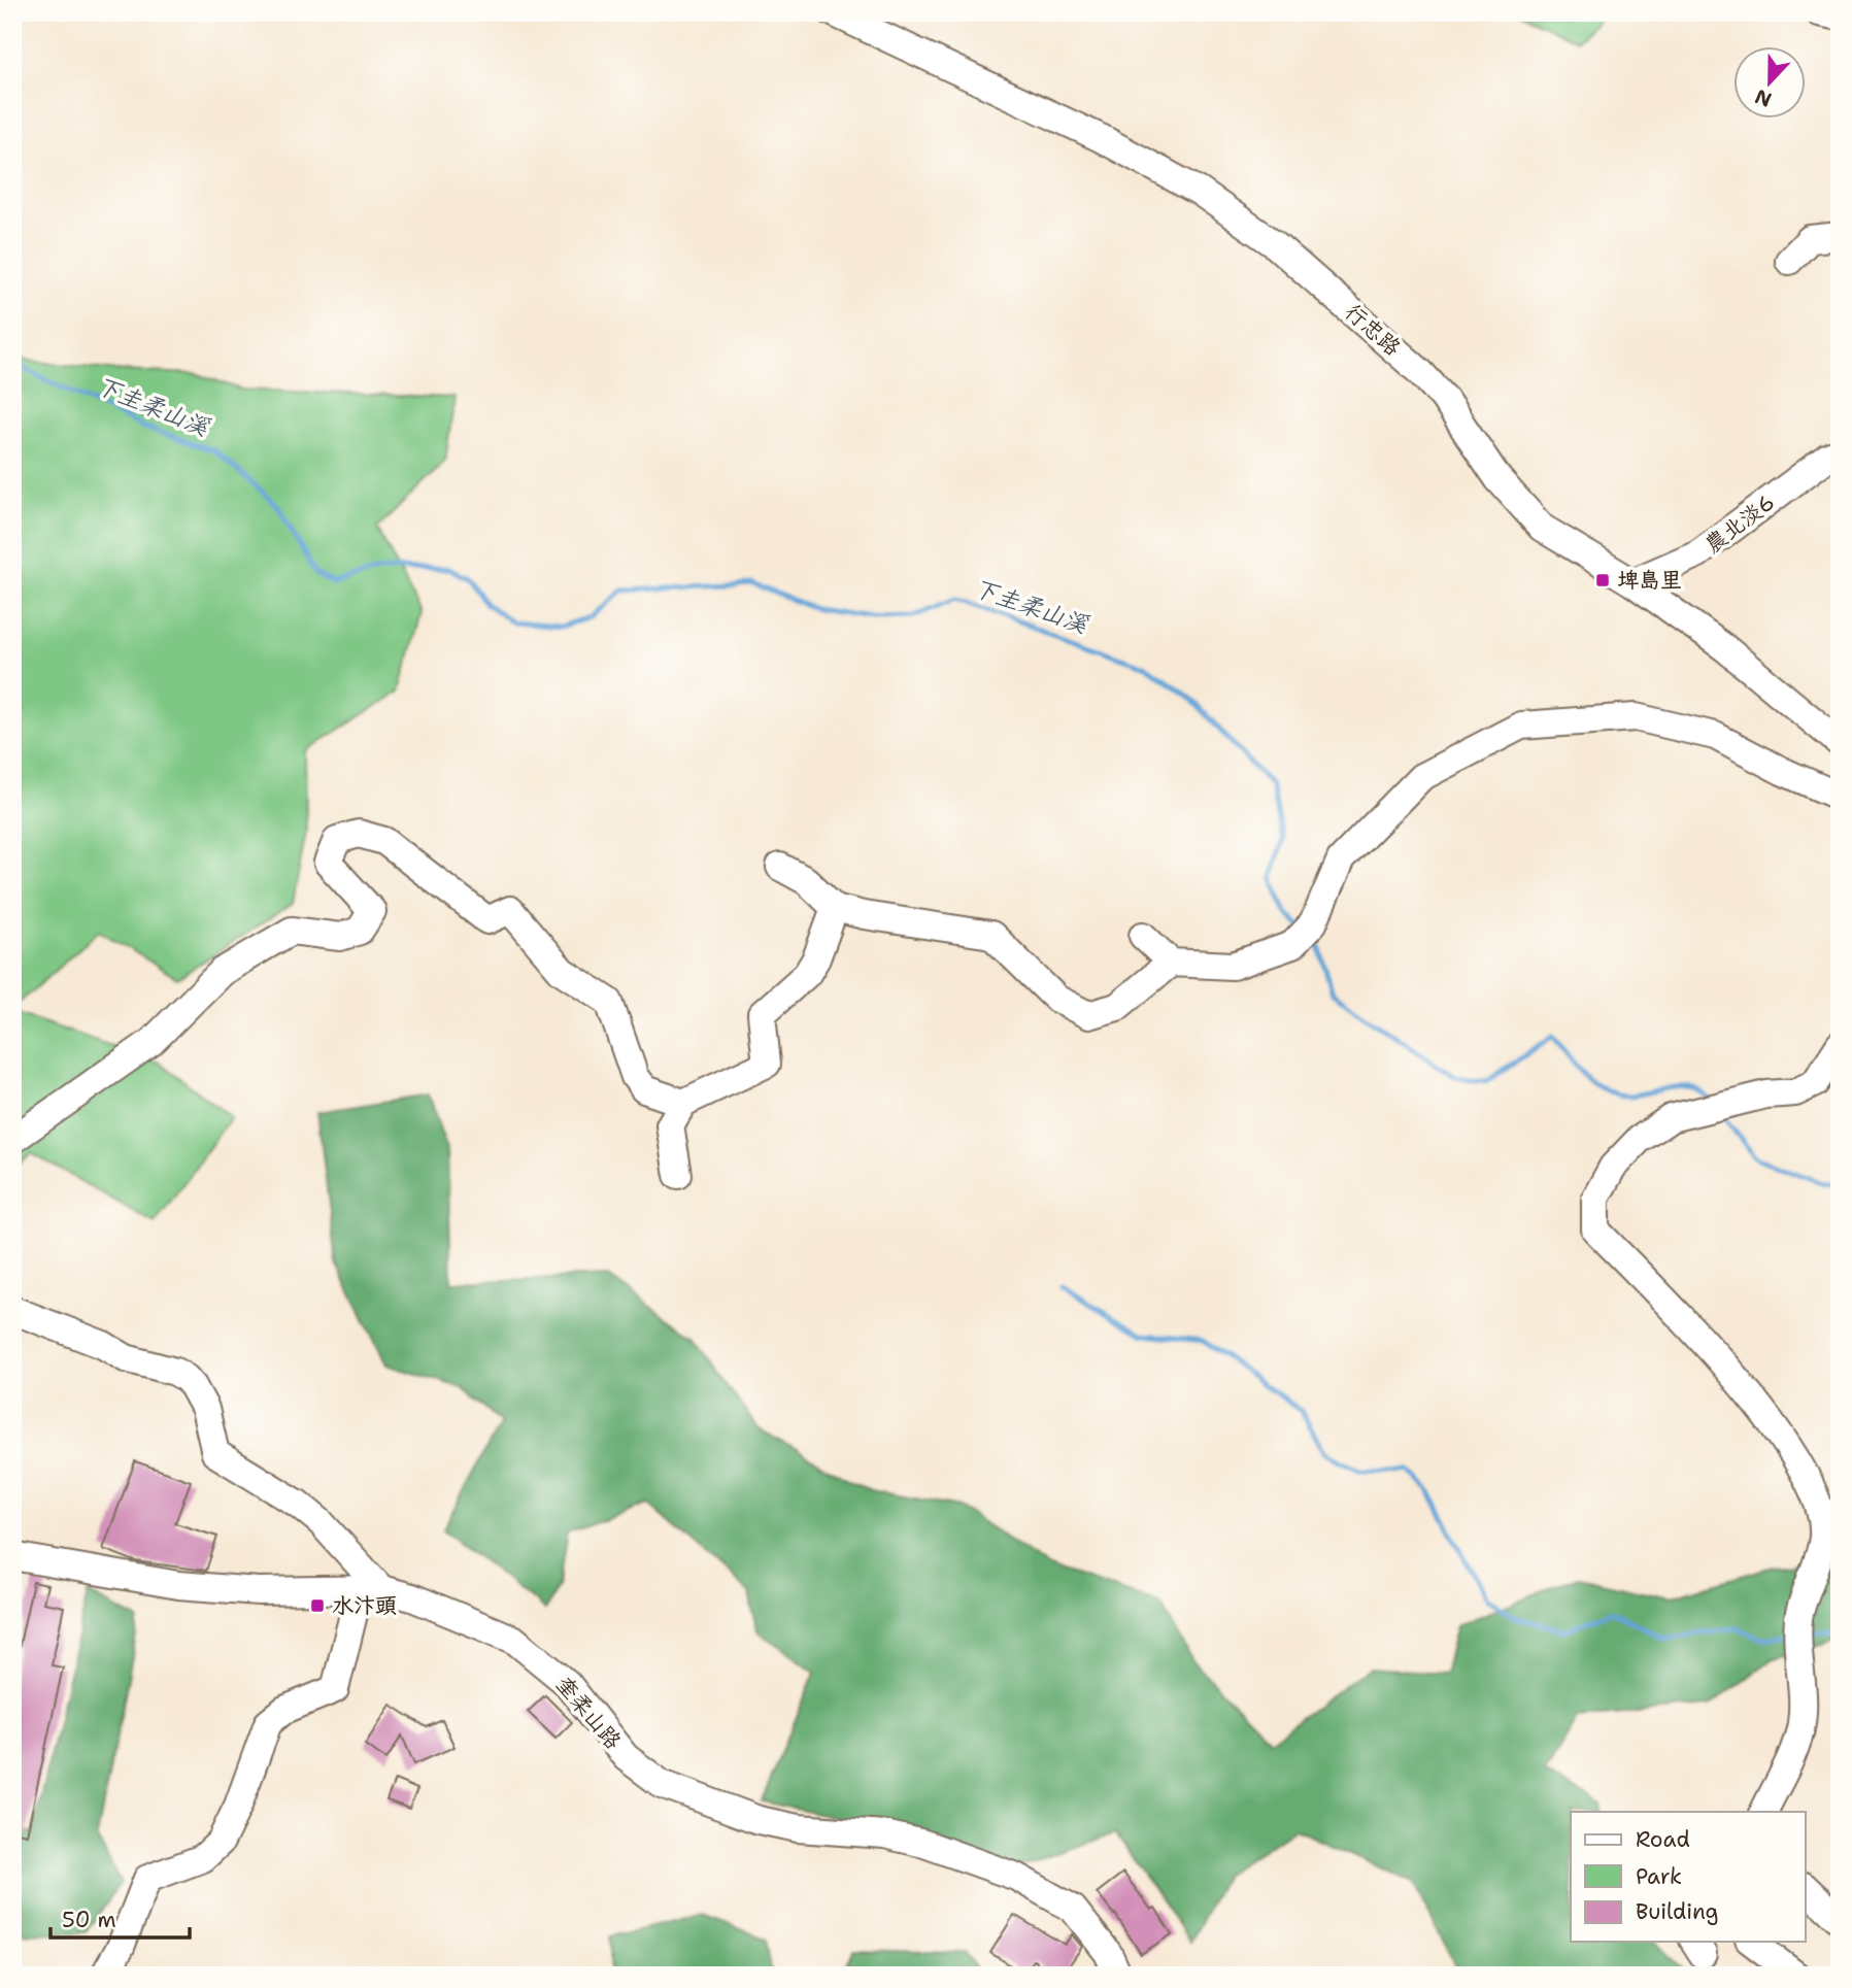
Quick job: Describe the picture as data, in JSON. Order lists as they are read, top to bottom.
{
  "streets": {
    "street": ["行忠路", "農北淡6", "奎柔山路"]
  },
  "crossings": [
    ["行忠路", "農北淡6"]
  ],
  "water": ["下圭柔山溪"],
  "places": {
    "transit": ["埤島里", "水汴頭"]
  },
  "legend": ["Road", "Park", "Building"],
  "scale_bar": "50 m",
  "north": "bottom"
}
